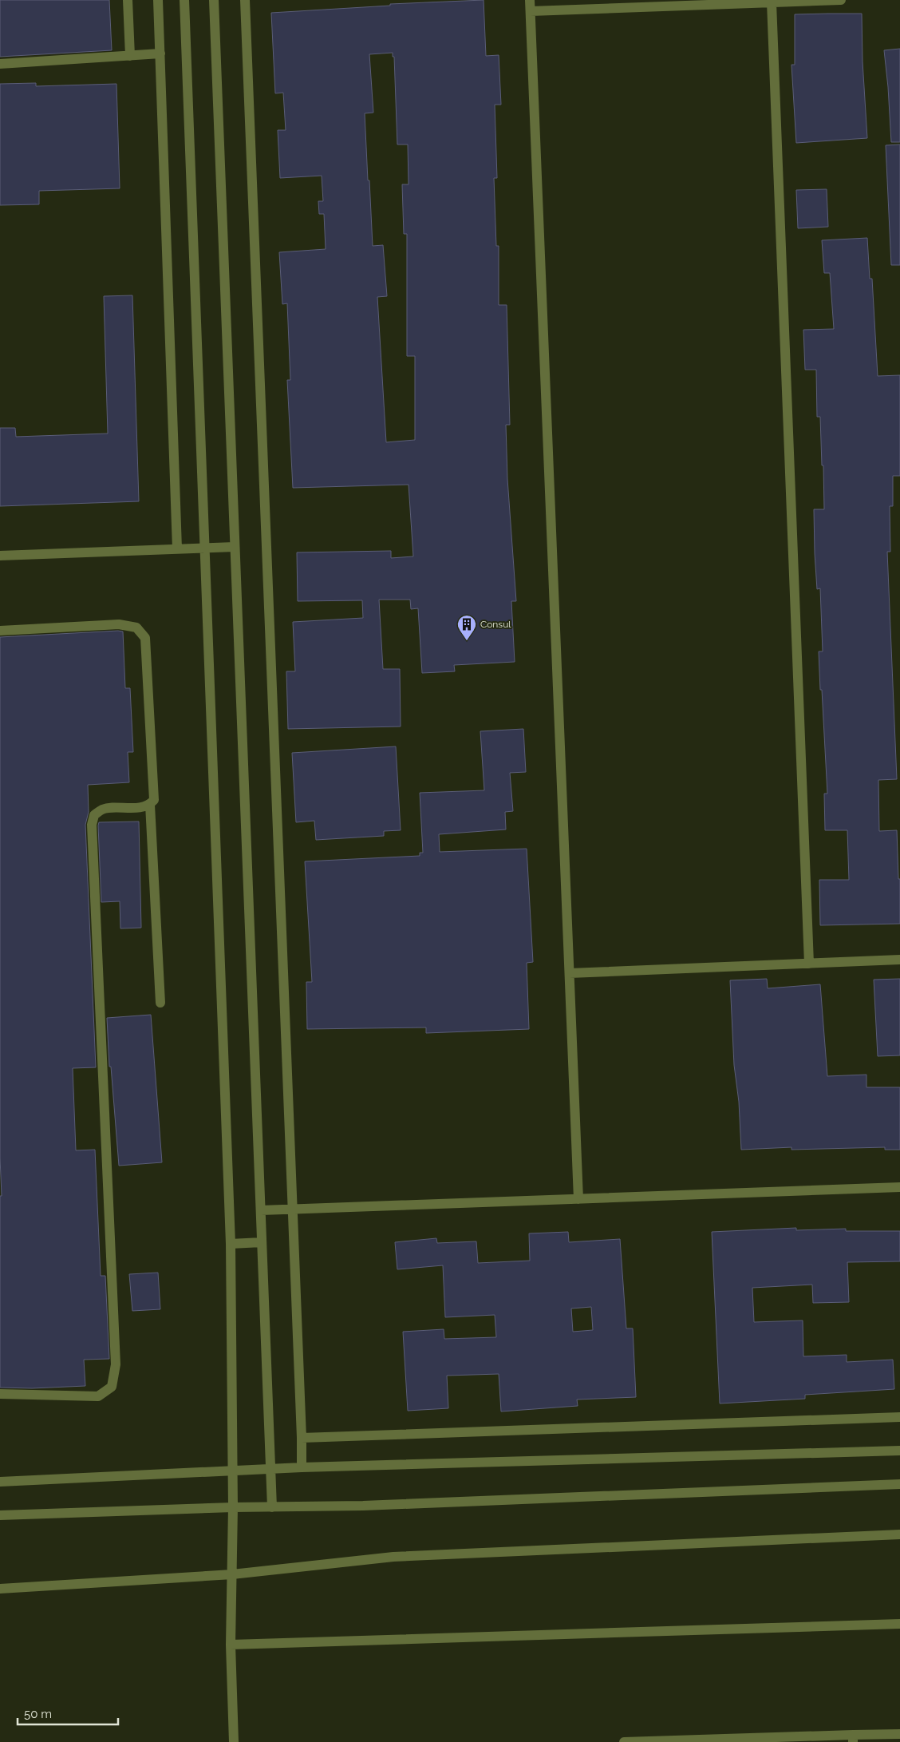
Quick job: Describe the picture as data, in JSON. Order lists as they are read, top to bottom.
{
  "places": {
    "building": ["Consul"]
  },
  "scale_bar": "50 m"
}
